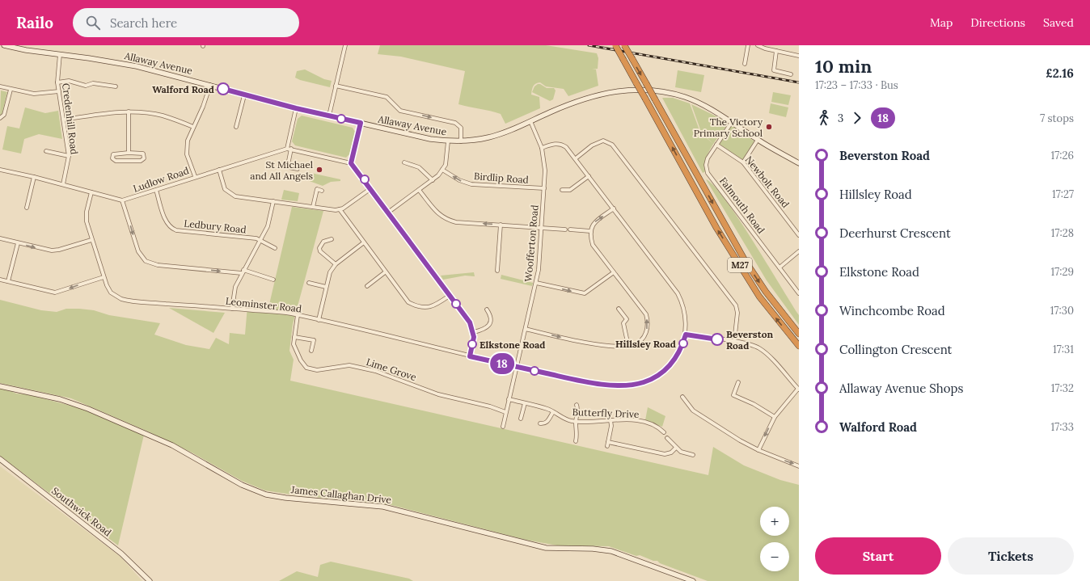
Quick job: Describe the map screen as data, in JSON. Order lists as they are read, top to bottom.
{
  "streets": {
    "highway": ["M27"],
    "street": [
      "Allaway Avenue",
      "Credenhill Road",
      "Birdlip Road",
      "Ludlow Road",
      "Newbolt Road",
      "Falmouth Road",
      "Ledbury Road",
      "Woofferton Road",
      "Leominster Road",
      "Lime Grove",
      "Butterfly Drive",
      "James Callaghan Drive",
      "Southwick Road"
    ]
  },
  "crossings": [
    ["Allaway Avenue", "Credenhill Road"],
    ["Allaway Avenue", "Falmouth Road"],
    ["Allaway Avenue", "Woofferton Road"],
    ["Credenhill Road", "Ludlow Road"],
    ["Birdlip Road", "Woofferton Road"],
    ["Ludlow Road", "Ledbury Road"],
    ["Ludlow Road", "Leominster Road"],
    ["Newbolt Road", "Falmouth Road"],
    ["Woofferton Road", "Leominster Road"],
    ["Woofferton Road", "Lime Grove"],
    ["Woofferton Road", "Butterfly Drive"],
    ["Leominster Road", "Lime Grove"]
  ],
  "one_way": ["Birdlip Road"],
  "places": [
    "Walford Road",
    "The Victory Primary School",
    "St Michael and All Angels",
    "Beverston Road",
    "Hillsley Road",
    "Elkstone Road"
  ],
  "lines": ["bus line 18"],
  "page": {
    "header": "Railo",
    "search": "Search here",
    "nav": ["Map", "Directions", "Saved"],
    "on_map": "18",
    "heading": ["10 min", "17:23 – 17:33 · Bus", "£2.16"],
    "legs": ["3", "18", "7 stops"],
    "list": [
      {
        "name": "Beverston Road",
        "value": "17:26"
      },
      {
        "name": "Hillsley Road",
        "value": "17:27"
      },
      {
        "name": "Deerhurst Crescent",
        "value": "17:28"
      },
      {
        "name": "Elkstone Road",
        "value": "17:29"
      },
      {
        "name": "Winchcombe Road",
        "value": "17:30"
      },
      {
        "name": "Collington Crescent",
        "value": "17:31"
      },
      {
        "name": "Allaway Avenue Shops",
        "value": "17:32"
      },
      {
        "name": "Walford Road",
        "value": "17:33"
      }
    ],
    "map_buttons": ["+", "−"],
    "buttons": ["Start", "Tickets"]
  }
}
